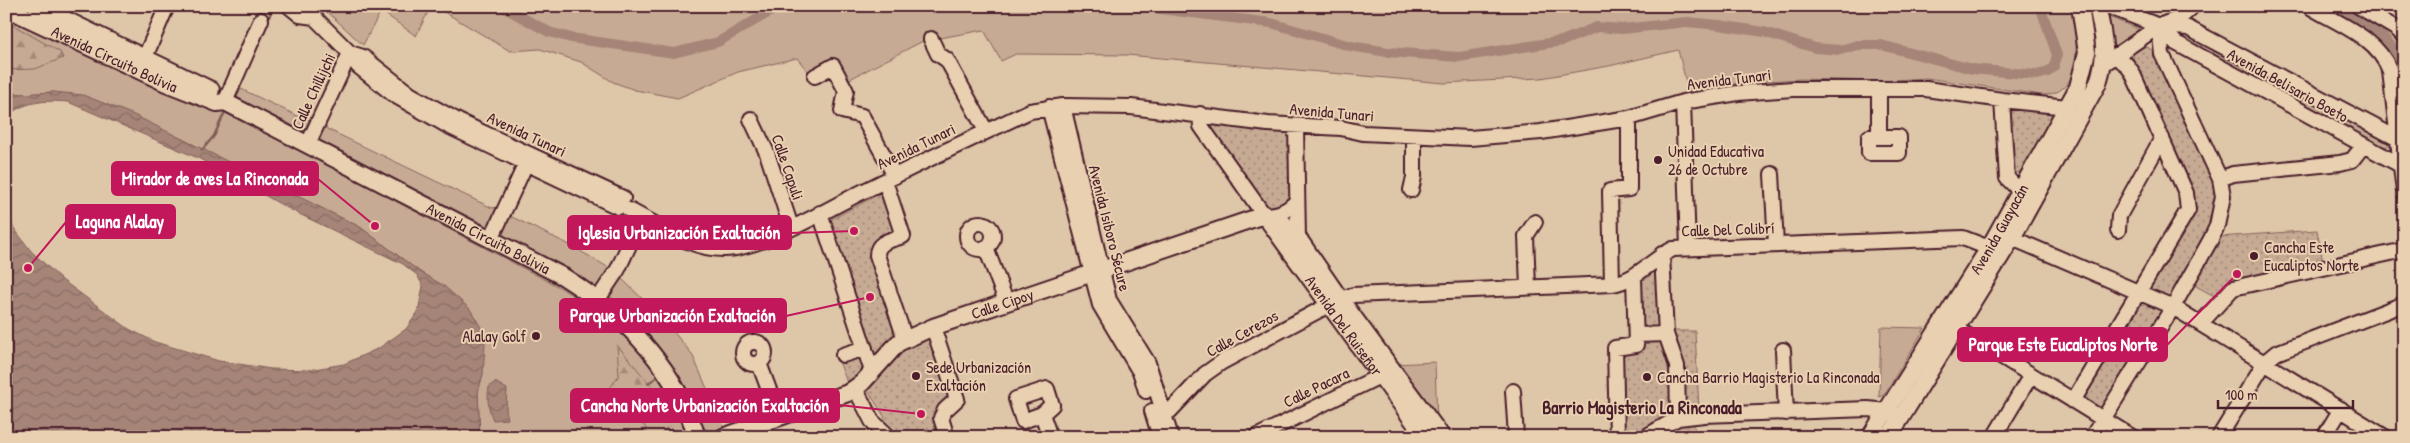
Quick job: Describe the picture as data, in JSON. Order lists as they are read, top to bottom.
{
  "streets": {
    "main road": [
      "Avenida Circuito Bolivia",
      "Avenida Guayacán",
      "Calle Cipoy",
      "Avenida Del Ruiseñor"
    ],
    "street": [
      "Avenida Tunari",
      "Avenida Belisario Boeto",
      "Calle Chillijchi",
      "Calle Capuli",
      "Avenida Isiboro Sécure",
      "Calle Del Colibrí",
      "Calle Cerezos",
      "Calle Pacara"
    ]
  },
  "crossings": [
    ["Avenida Circuito Bolivia", "Calle Chillijchi"],
    ["Avenida Tunari", "Calle Chillijchi"],
    ["Avenida Tunari", "Calle Capuli"],
    ["Avenida Tunari", "Avenida Isiboro Sécure"],
    ["Avenida Tunari", "Avenida Guayacán"],
    ["Avenida Tunari", "Avenida Del Ruiseñor"],
    ["Avenida Isiboro Sécure", "Calle Cipoy"],
    ["Avenida Isiboro Sécure", "Calle Cerezos"],
    ["Avenida Guayacán", "Calle Del Colibrí"],
    ["Calle Del Colibrí", "Avenida Del Ruiseñor"],
    ["Calle Del Colibrí", "Calle Cerezos"],
    ["Calle Cipoy", "Avenida Del Ruiseñor"],
    ["Avenida Del Ruiseñor", "Calle Cerezos"],
    ["Avenida Del Ruiseñor", "Calle Pacara"]
  ],
  "districts": ["Barrio Magisterio La Rinconada"],
  "places": [
    "Unidad Educativa 26 de Octubre",
    "Mirador de aves La Rinconada",
    "Iglesia Urbanización Exaltación",
    "Cancha Este Eucaliptos Norte",
    "Laguna Alalay",
    "Parque Este Eucaliptos Norte",
    "Parque Urbanización Exaltación",
    "Alalay Golf",
    "Sede Urbanización Exaltación",
    "Cancha Barrio Magisterio La Rinconada",
    "Cancha Norte Urbanización Exaltación"
  ],
  "scale_bar": "100 m"
}
